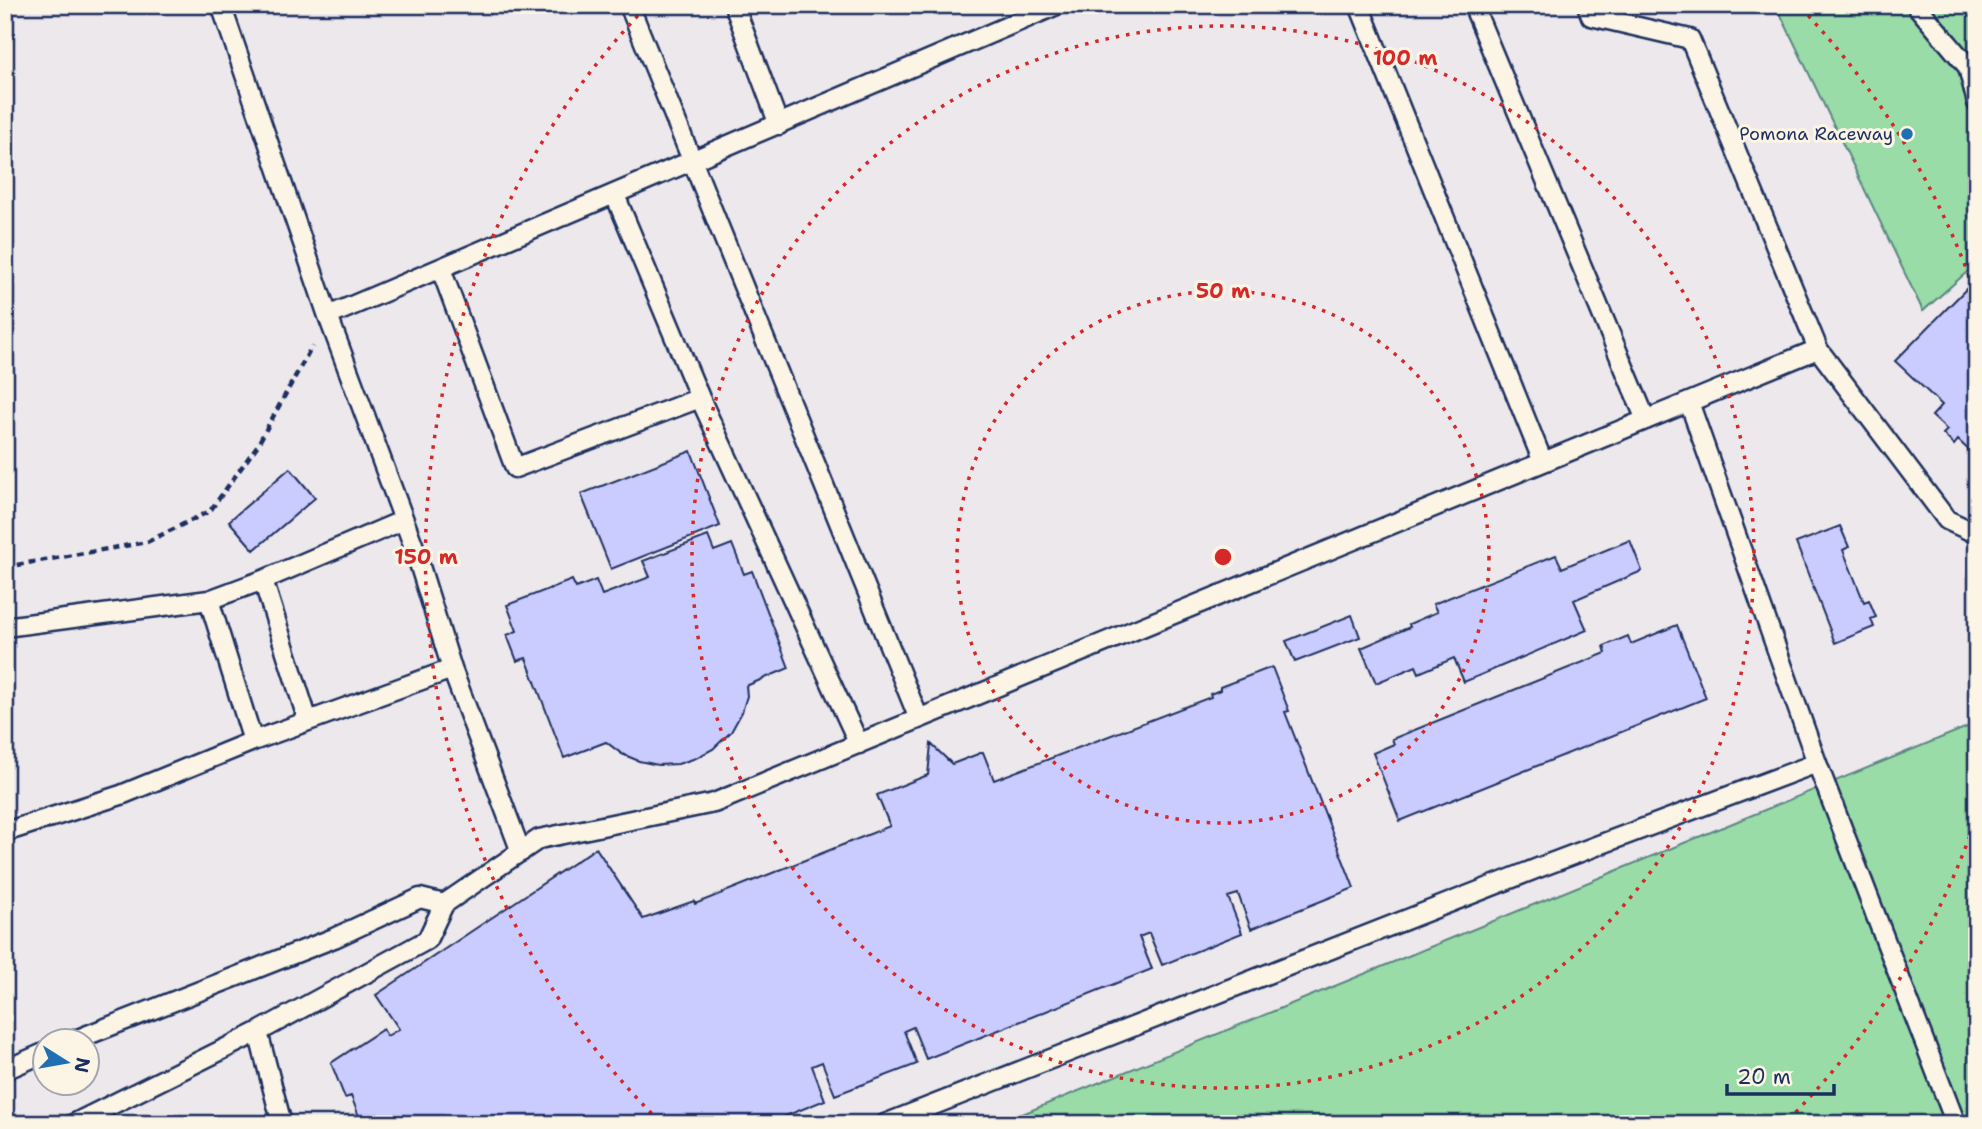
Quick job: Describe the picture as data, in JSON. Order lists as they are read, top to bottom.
{
  "places": ["Pomona Raceway"],
  "scale_bar": "20 m",
  "north": "right",
  "rings": ["100 m", "50 m", "150 m"]
}
